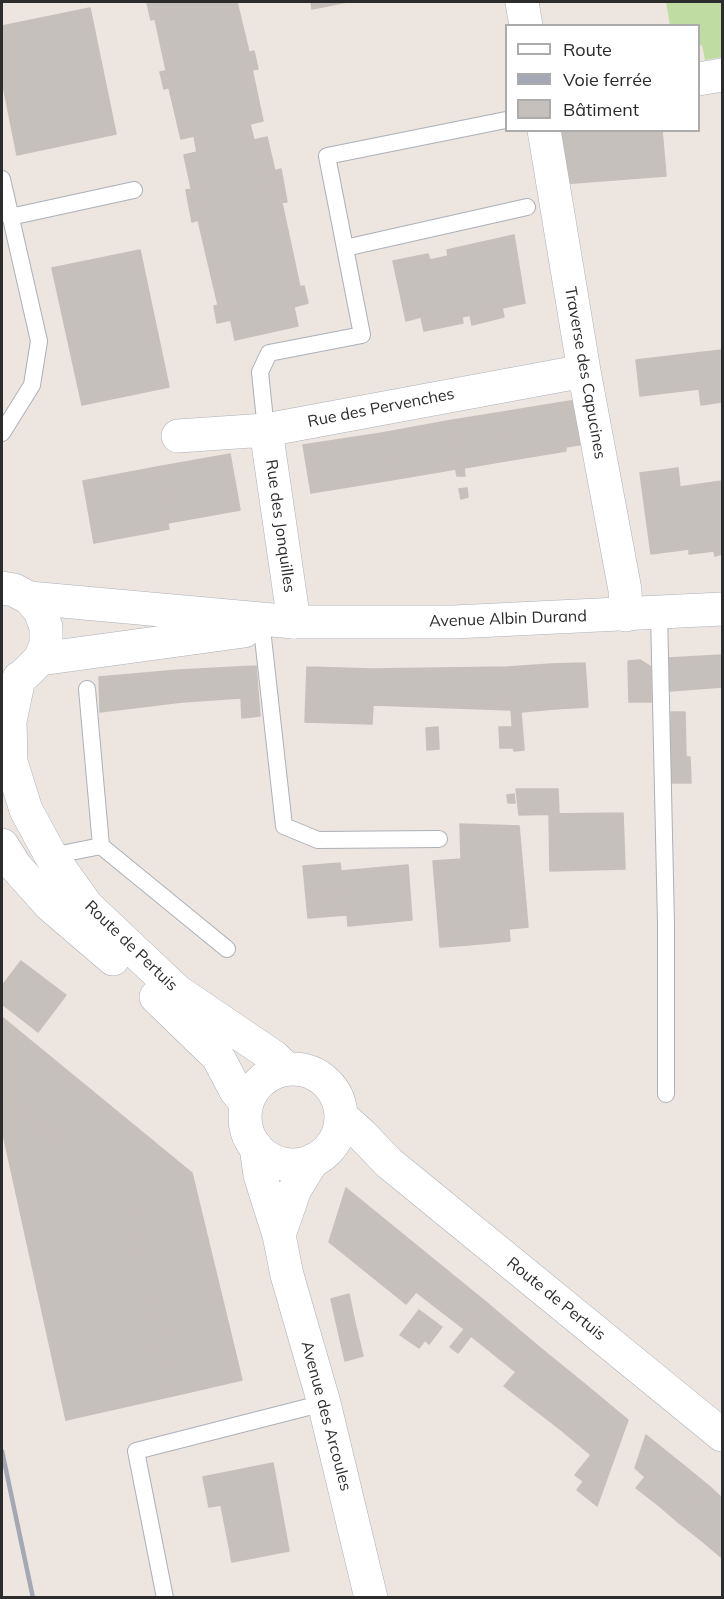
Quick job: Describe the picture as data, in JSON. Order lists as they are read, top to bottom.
{
  "streets": {
    "street": [
      "Traverse des Capucines",
      "Rue des Pervenches",
      "Rue des Jonquilles",
      "Avenue Albin Durand",
      "Route de Pertuis",
      "Avenue des Arcoules"
    ]
  },
  "crossings": [
    ["Traverse des Capucines", "Rue des Pervenches"],
    ["Traverse des Capucines", "Avenue Albin Durand"],
    ["Rue des Pervenches", "Rue des Jonquilles"],
    ["Rue des Jonquilles", "Avenue Albin Durand"],
    ["Avenue Albin Durand", "Route de Pertuis"],
    ["Route de Pertuis", "Avenue des Arcoules"]
  ],
  "legend": ["Route", "Voie ferrée", "Bâtiment"]
}
